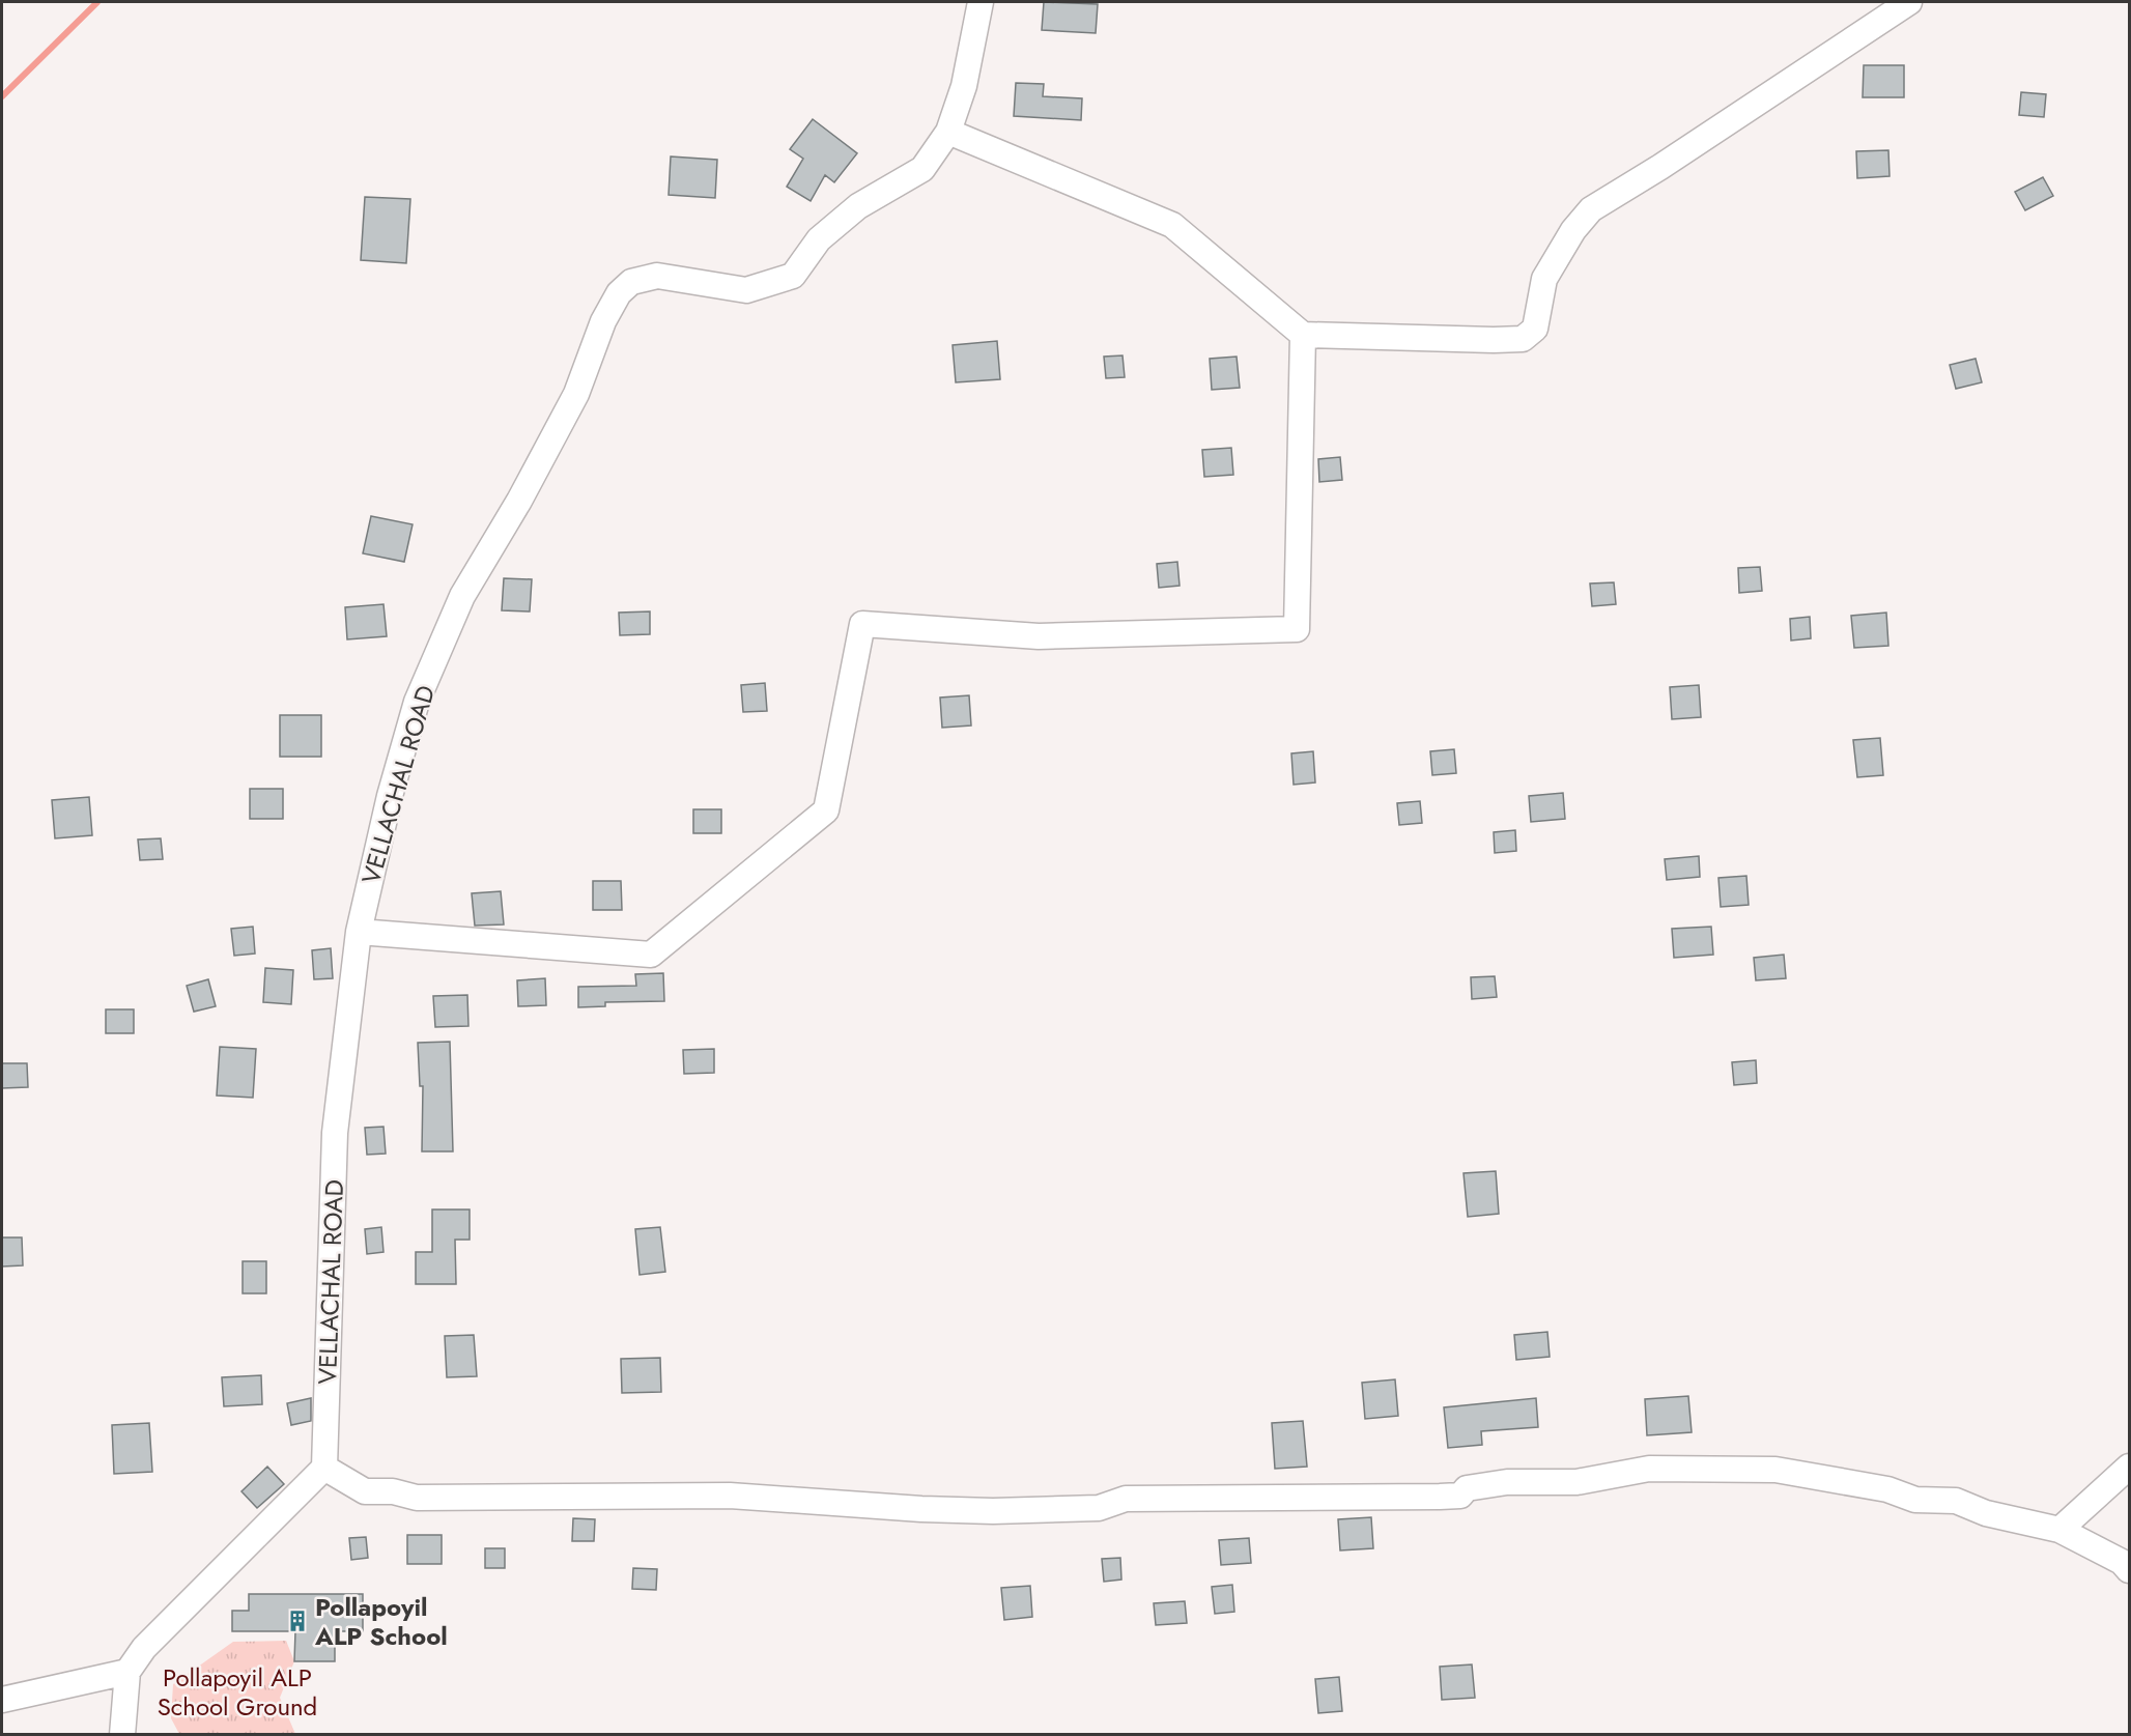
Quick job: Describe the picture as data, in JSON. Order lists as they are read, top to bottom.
{
  "streets": {
    "street": ["VELLACHAL ROAD"]
  },
  "parks": ["Pollapoyil ALP School Ground"],
  "places": {
    "building": ["Pollapoyil ALP School"]
  }
}
